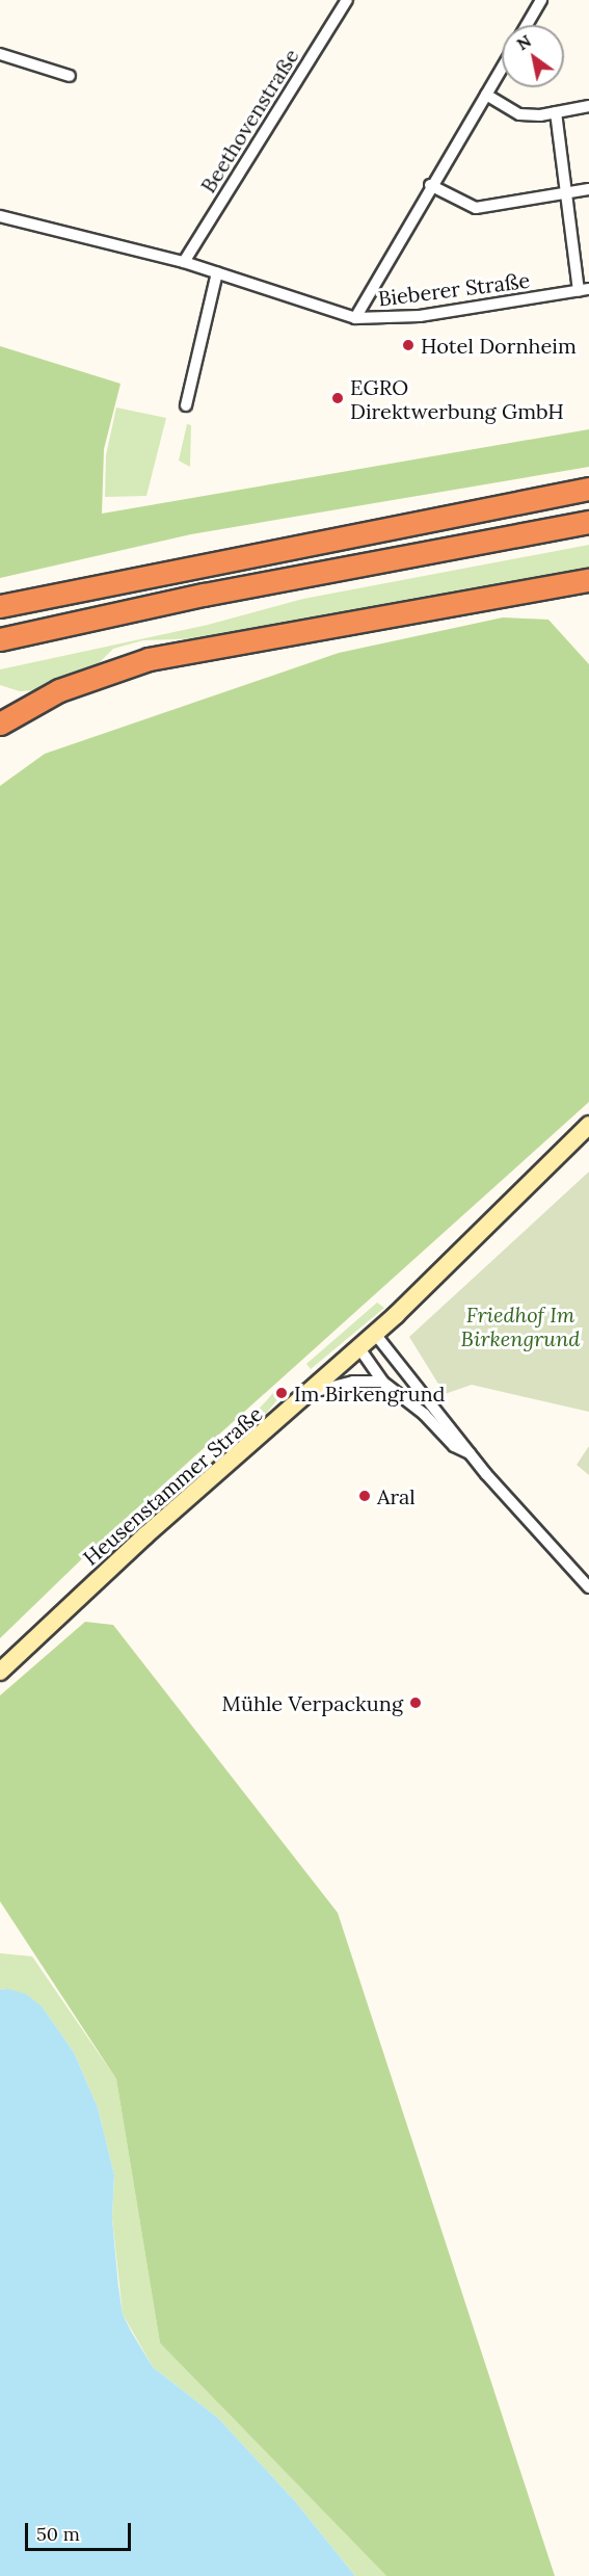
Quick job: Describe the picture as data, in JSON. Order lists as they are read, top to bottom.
{
  "streets": {
    "main road": ["Heusenstammer Straße"],
    "street": ["Beethovenstraße", "Bieberer Straße"]
  },
  "crossings": [
    ["Beethovenstraße", "Bieberer Straße"]
  ],
  "parks": ["Friedhof Im Birkengrund"],
  "places": [
    "Hotel Dornheim",
    "EGRO Direktwerbung GmbH",
    "Im Birkengrund",
    "Aral",
    "Mühle Verpackung"
  ],
  "scale_bar": "50 m",
  "north": "top left"
}
